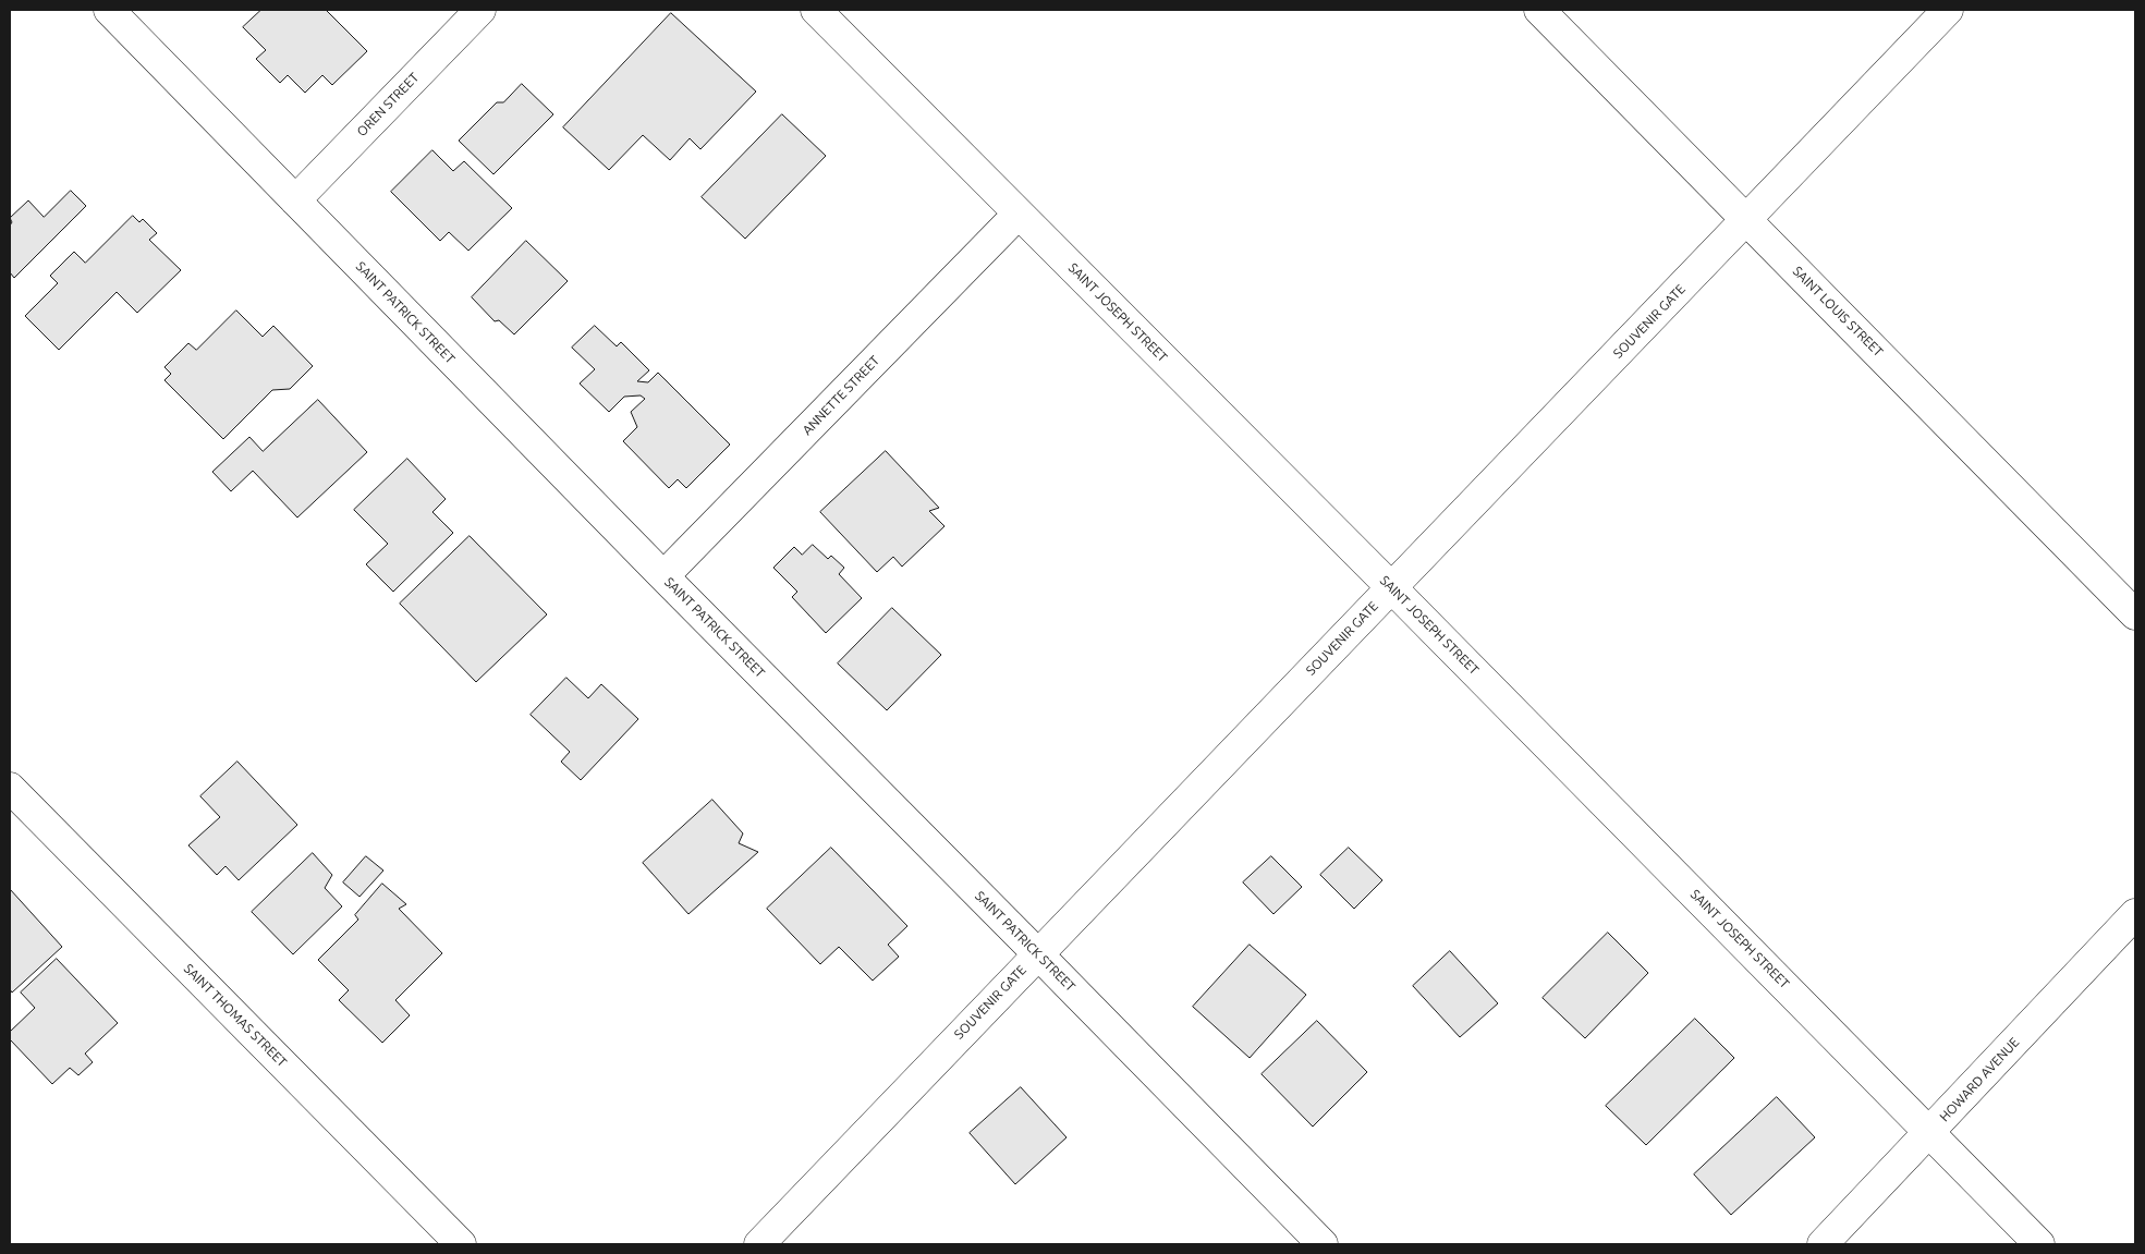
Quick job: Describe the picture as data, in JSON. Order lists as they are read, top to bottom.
{
  "streets": {
    "street": [
      "OREN STREET",
      "SAINT LOUIS STREET",
      "SAINT PATRICK STREET",
      "SAINT JOSEPH STREET",
      "SOUVENIR GATE",
      "ANNETTE STREET",
      "SAINT THOMAS STREET",
      "HOWARD AVENUE"
    ]
  },
  "crossings": [
    ["OREN STREET", "SAINT PATRICK STREET"],
    ["SAINT LOUIS STREET", "SOUVENIR GATE"],
    ["SAINT PATRICK STREET", "SOUVENIR GATE"],
    ["SAINT PATRICK STREET", "ANNETTE STREET"],
    ["SAINT JOSEPH STREET", "SOUVENIR GATE"],
    ["SAINT JOSEPH STREET", "ANNETTE STREET"],
    ["SAINT JOSEPH STREET", "HOWARD AVENUE"]
  ]
}
